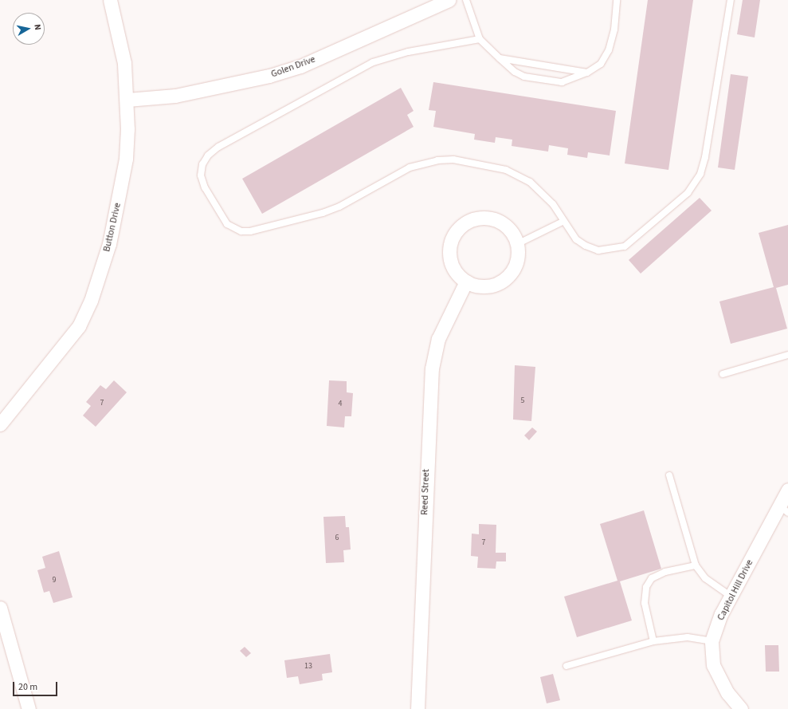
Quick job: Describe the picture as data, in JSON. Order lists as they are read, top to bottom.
{
  "streets": {
    "street": [
      "Golen Drive",
      "Button Drive",
      "Reed Street",
      "Capitol Hill Drive"
    ]
  },
  "crossings": [
    ["Golen Drive", "Button Drive"]
  ],
  "house_numbers": [
    "5",
    "7",
    "4",
    "6",
    "7",
    "9",
    "13"
  ],
  "scale_bar": "20 m",
  "north": "right"
}
